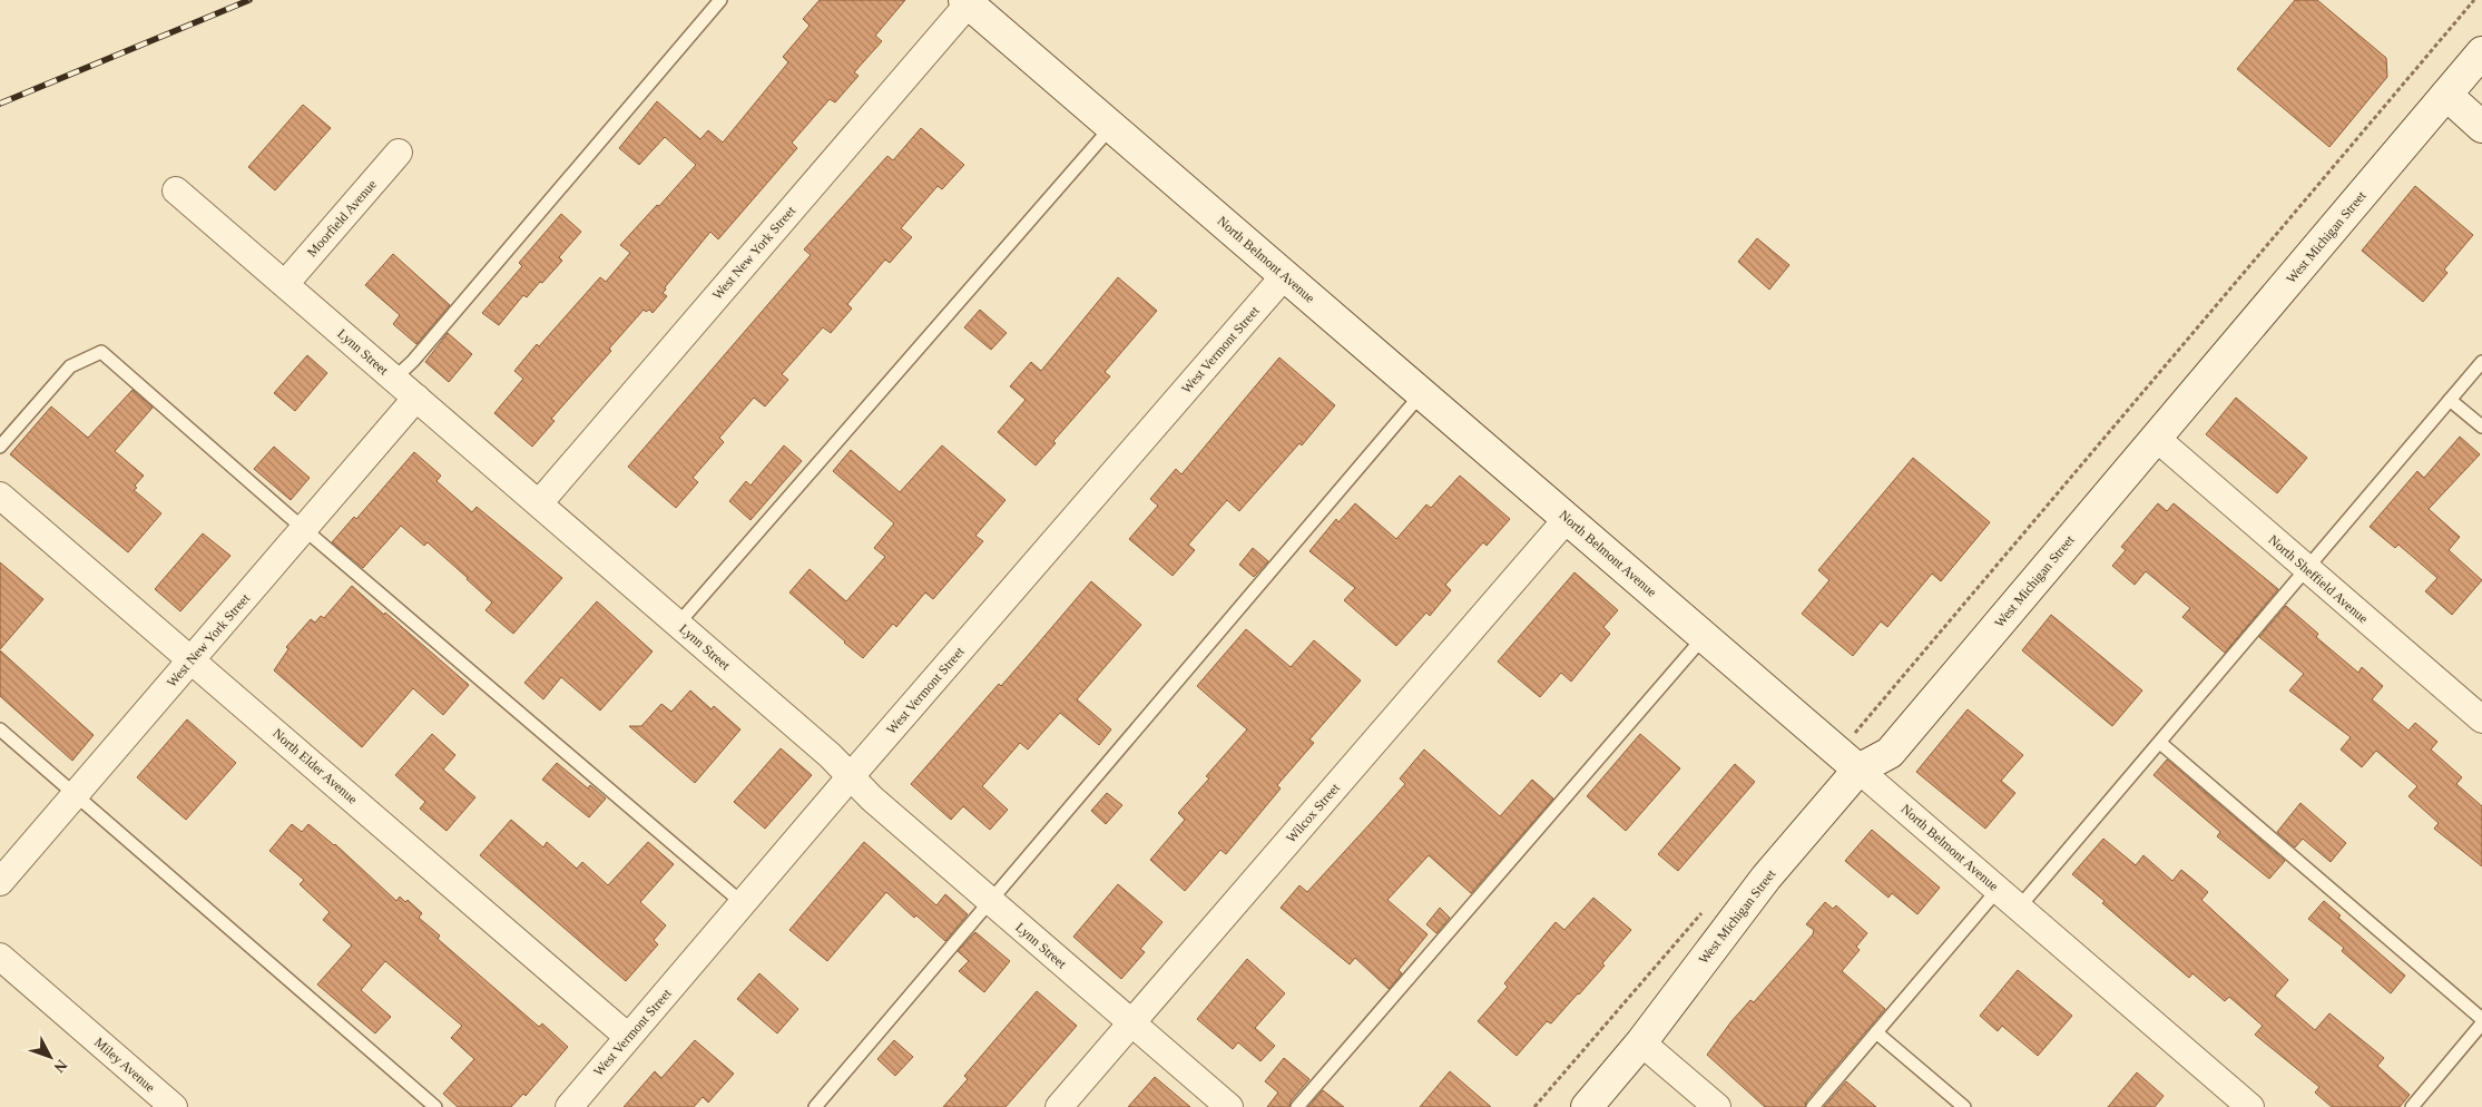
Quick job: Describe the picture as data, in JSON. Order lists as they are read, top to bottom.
{
  "streets": {
    "main road": ["West Michigan Street", "North Belmont Avenue"],
    "street": [
      "Moorfield Avenue",
      "West New York Street",
      "West Vermont Street",
      "Lynn Street",
      "North Sheffield Avenue",
      "North Elder Avenue",
      "Wilcox Street",
      "Miley Avenue"
    ]
  },
  "crossings": [
    ["Moorfield Avenue", "Lynn Street"],
    ["West Michigan Street", "North Belmont Avenue"],
    ["West Michigan Street", "North Sheffield Avenue"],
    ["West New York Street", "North Belmont Avenue"],
    ["West New York Street", "Lynn Street"],
    ["West New York Street", "North Elder Avenue"],
    ["North Belmont Avenue", "West Vermont Street"],
    ["North Belmont Avenue", "Wilcox Street"],
    ["West Vermont Street", "Lynn Street"],
    ["West Vermont Street", "North Elder Avenue"],
    ["Lynn Street", "Wilcox Street"]
  ],
  "north": "bottom right"
}
